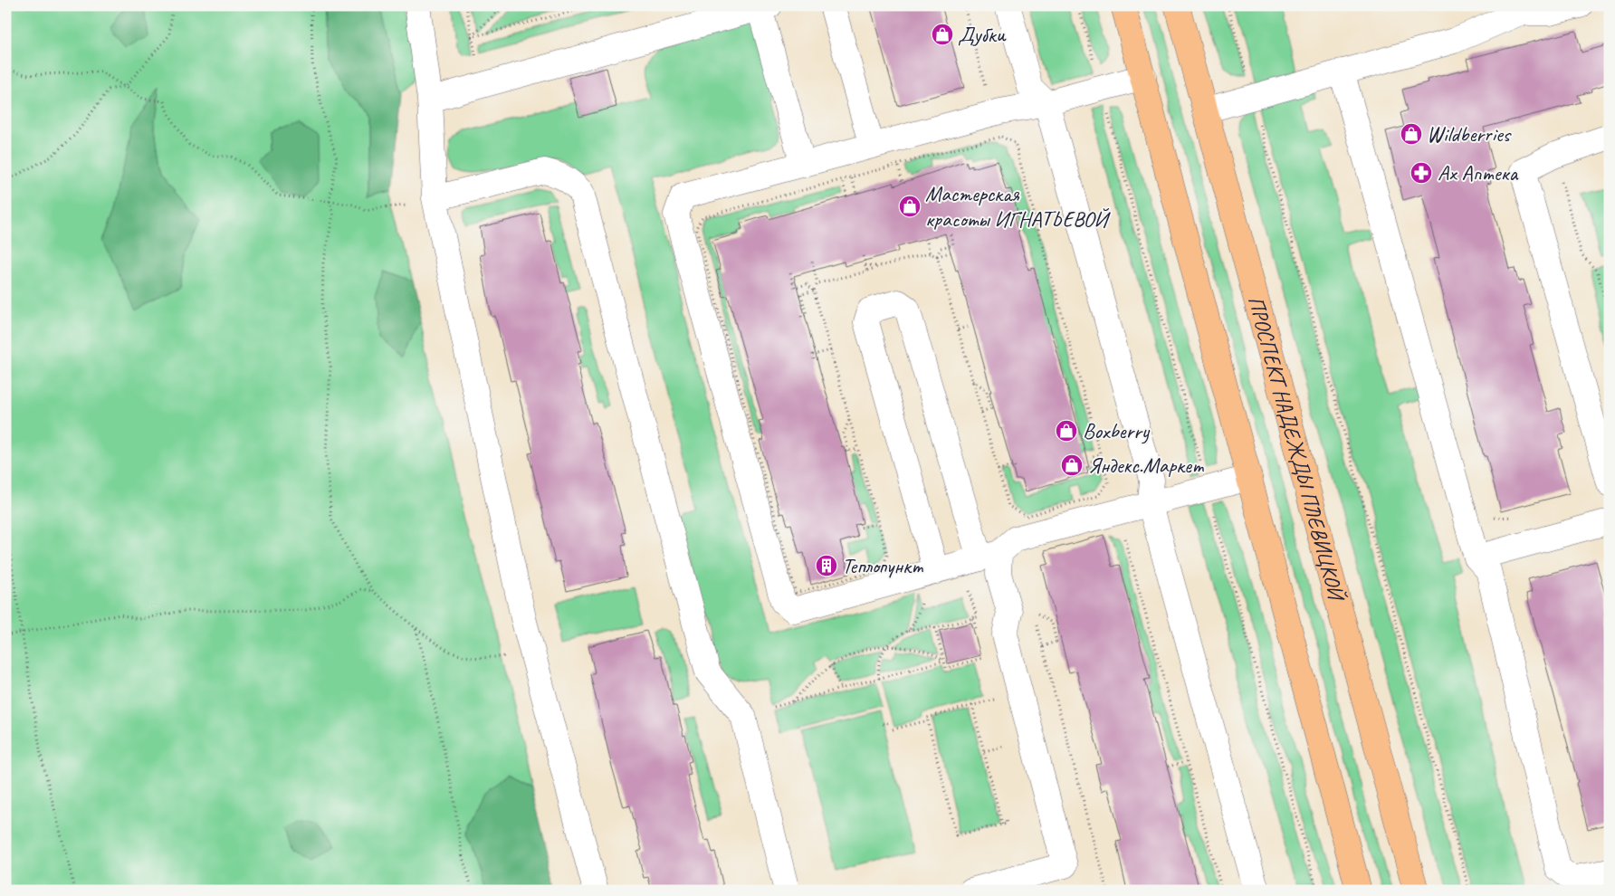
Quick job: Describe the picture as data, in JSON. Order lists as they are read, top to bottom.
{
  "streets": {
    "main road": ["ПРОСПЕКТ НАДЕЖДЫ ПЛЕВИЦКОЙ"]
  },
  "places": {
    "shop": [
      "Дубки",
      "Wildberries",
      "Мастерская красоты ИГНАТЬЕВОЙ",
      "Boxberry",
      "Яндекс.Маркет"
    ],
    "pharmacy": ["Ах Аптека"],
    "building": ["Теплопункт"]
  }
}
